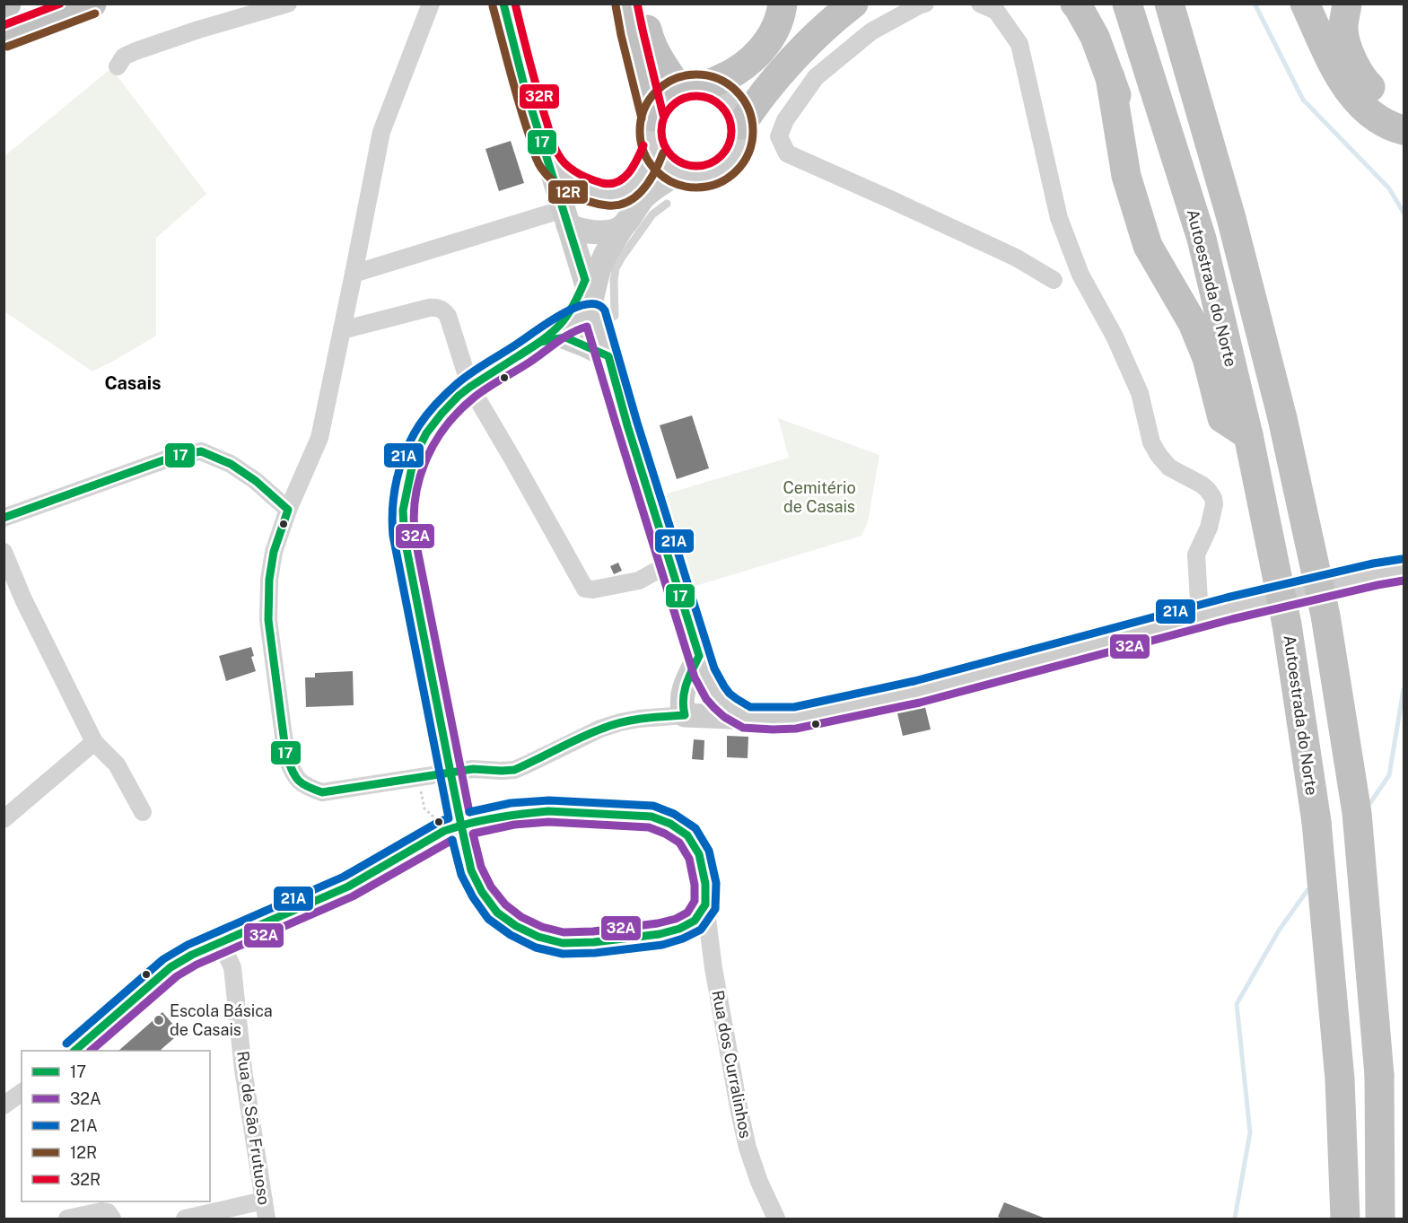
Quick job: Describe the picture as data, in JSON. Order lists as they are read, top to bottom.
{
  "streets": {
    "highway": ["Autoestrada do Norte"],
    "street": ["Rua dos Curralinhos", "Rua de São Frutuoso"]
  },
  "districts": ["Casais"],
  "parks": ["Cemitério de Casais"],
  "places": ["Escola Básica de Casais"],
  "lines": [
    "transit line 17",
    "transit line 32R",
    "transit line 12R",
    "transit line 21A",
    "transit line 32A"
  ],
  "legend": [
    "17",
    "32A",
    "21A",
    "12R",
    "32R"
  ]
}
